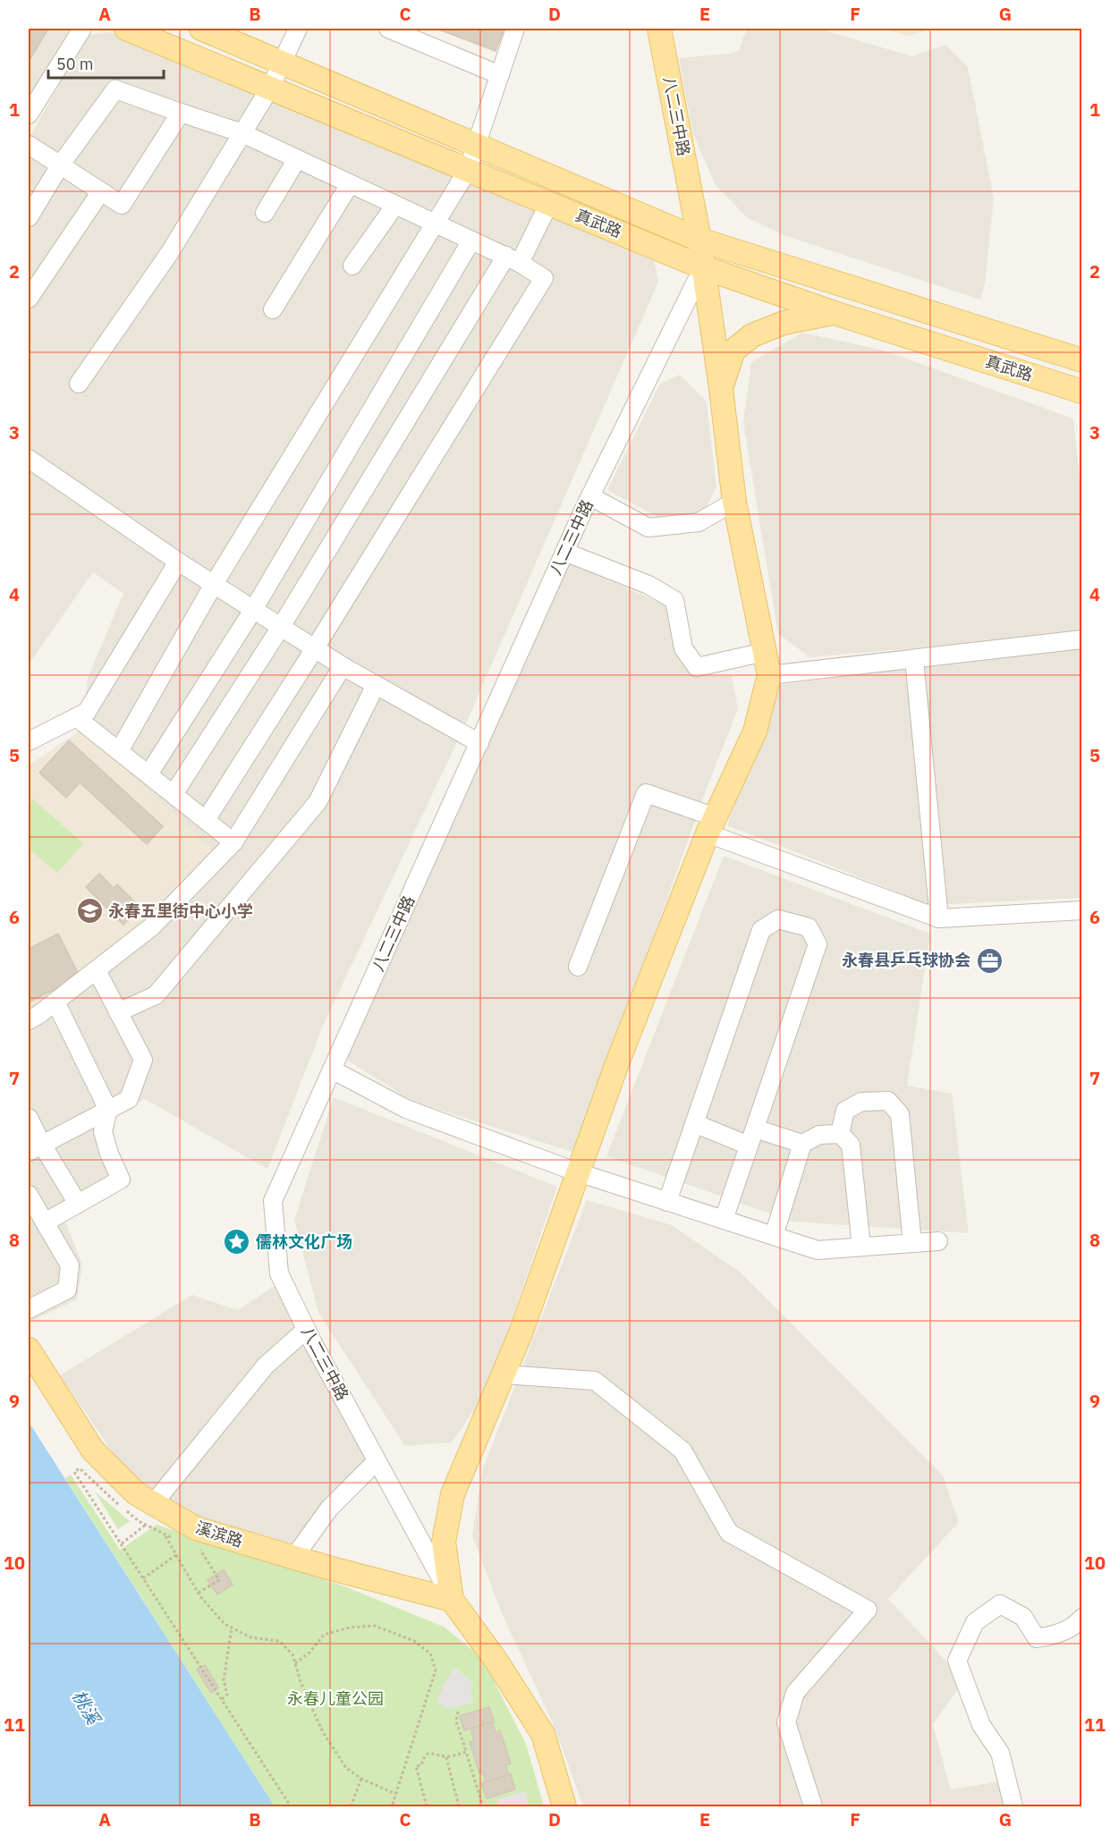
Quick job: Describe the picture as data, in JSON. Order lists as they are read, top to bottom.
{
  "streets": {
    "main road": ["八二三中路", "真武路", "溪滨路"]
  },
  "crossings": [
    ["八二三中路", "真武路"],
    ["八二三中路", "溪滨路"]
  ],
  "water": ["桃溪"],
  "parks": ["永春儿童公园"],
  "places": {
    "school or university": ["永春五里街中心小学"],
    "office": ["永春县乒乓球协会"],
    "place": ["儒林文化广场"]
  },
  "scale_bar": "50 m",
  "grid": {
    "columns": [
      "A",
      "B",
      "C",
      "D",
      "E",
      "F",
      "G"
    ],
    "rows": [
      "1",
      "2",
      "3",
      "4",
      "5",
      "6",
      "7",
      "8",
      "9",
      "10",
      "11"
    ]
  }
}
